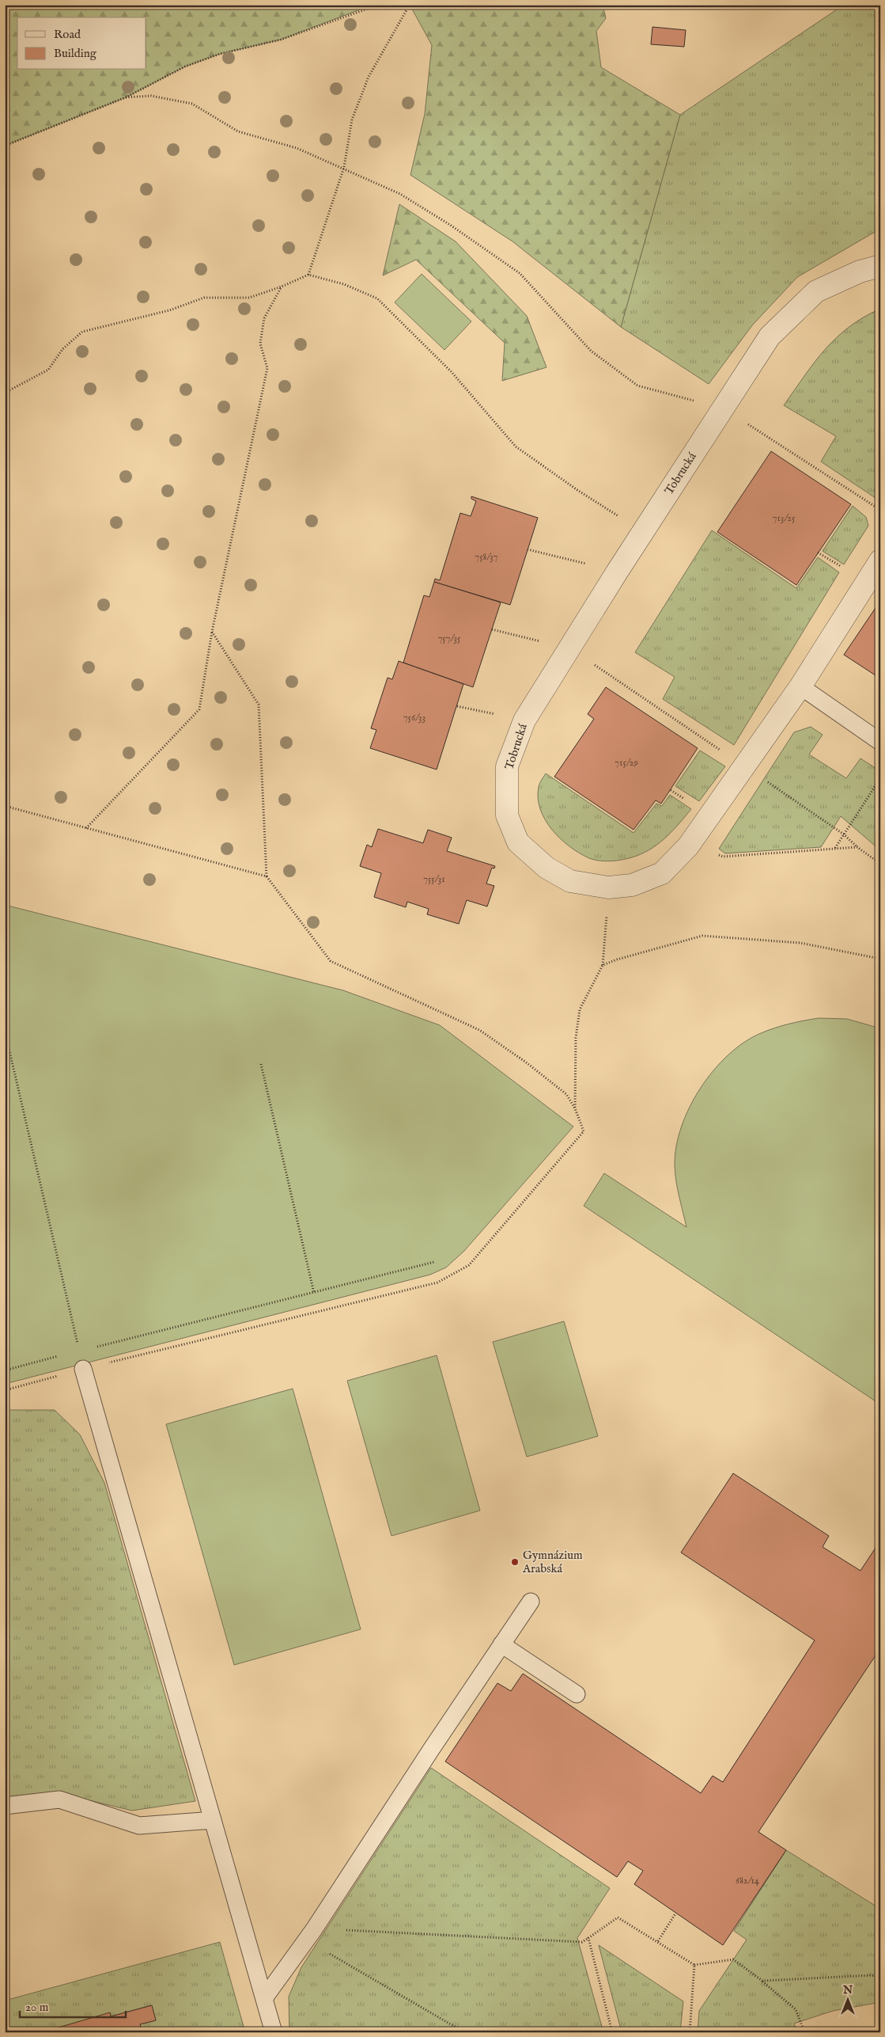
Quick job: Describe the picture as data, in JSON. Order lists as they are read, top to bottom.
{
  "streets": {
    "street": ["Tobrucká"]
  },
  "places": ["Gymnázium Arabská"],
  "house_numbers": [
    "713/25",
    "758/37",
    "757/35",
    "756/33",
    "715/29",
    "755/31",
    "682/14"
  ],
  "legend": ["Road", "Building"],
  "scale_bar": "20 m",
  "north": "top"
}
